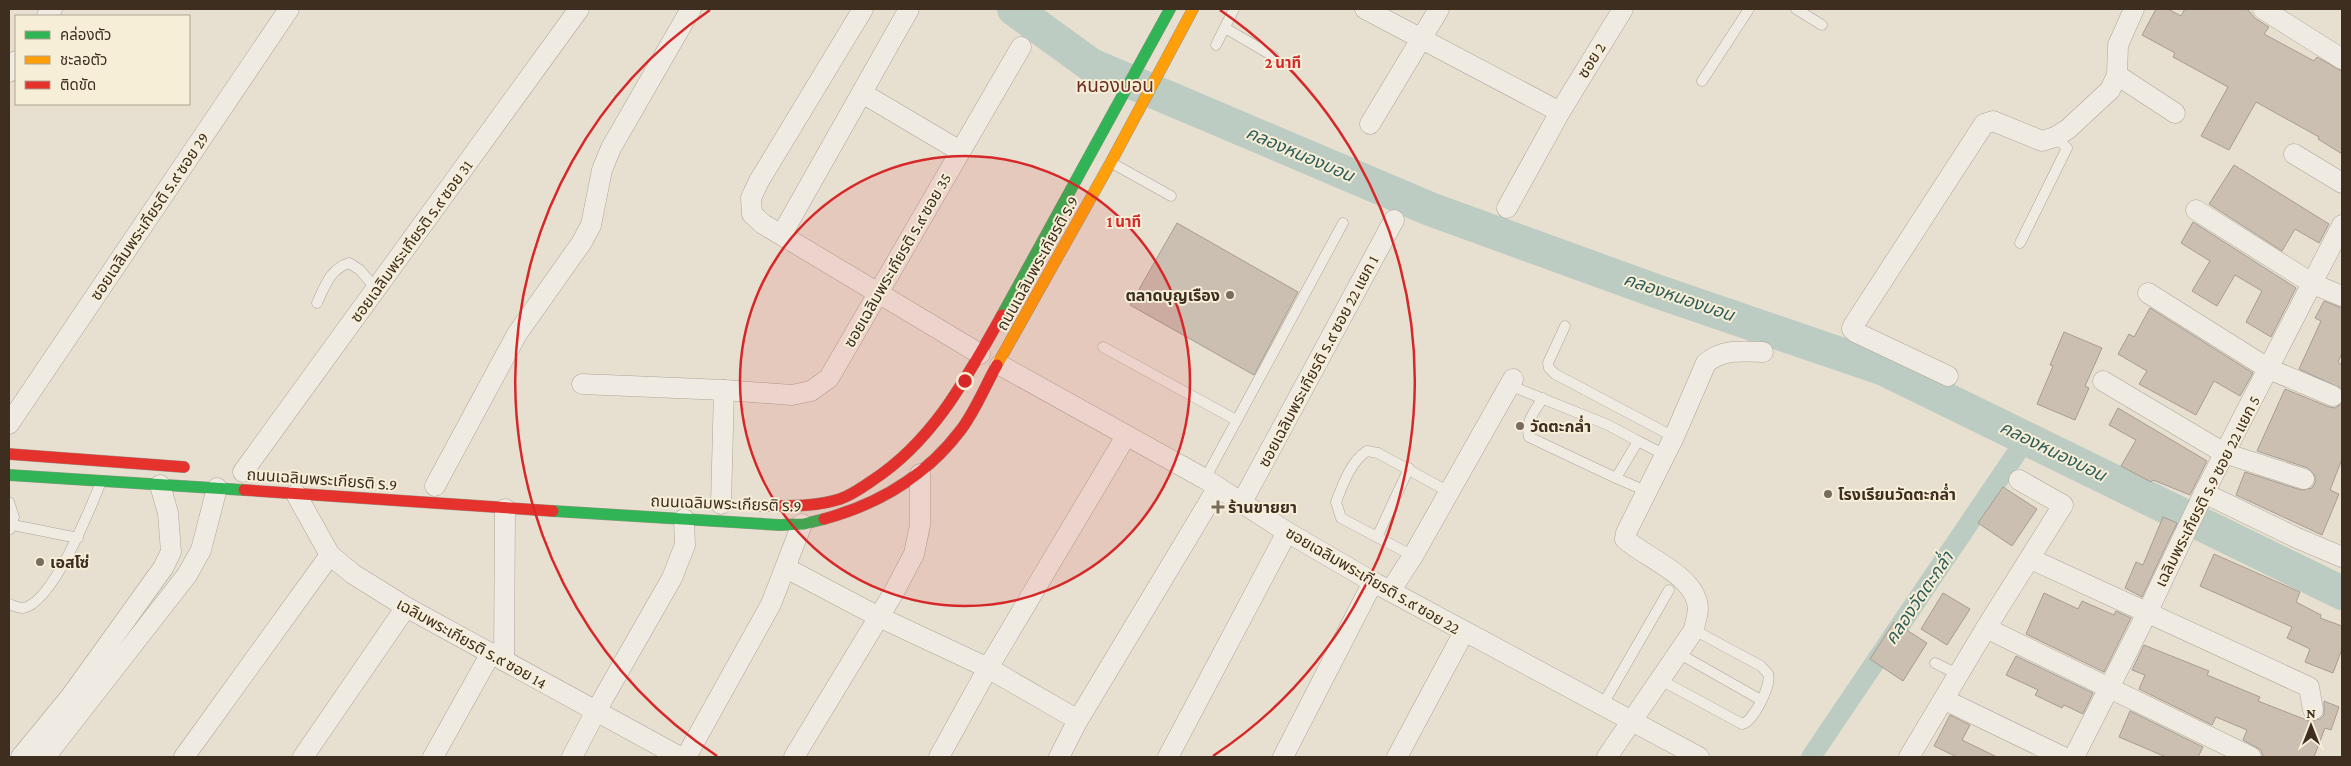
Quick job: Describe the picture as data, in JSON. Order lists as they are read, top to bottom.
{
  "streets": {
    "main road": ["ถนนเฉลิมพระเกียรติ ร.9"],
    "street": [
      "ซอย 2",
      "ซอยเฉลิมพระเกียรติ ร.๙ ซอย 29",
      "ซอยเฉลิมพระเกียรติ ร.๙ ซอย 31",
      "ซอยเฉลิมพระเกียรติ ร.๙ ซอย 35",
      "ซอยเฉลิมพระเกียรติ ร.๙ ซอย 22 แยก 1",
      "เฉลิมพระเกียรติ ร.9 ซอย 22 แยก 5",
      "ซอยเฉลิมพระเกียรติ ร.๙ ซอย 22",
      "เฉลิมพระเกียรติ ร.๙ ซอย 14"
    ]
  },
  "crossings": [
    ["ถนนเฉลิมพระเกียรติ ร.9", "ซอยเฉลิมพระเกียรติ ร.๙ ซอย 22"],
    ["ถนนเฉลิมพระเกียรติ ร.9", "เฉลิมพระเกียรติ ร.๙ ซอย 14"],
    ["ซอยเฉลิมพระเกียรติ ร.๙ ซอย 22 แยก 1", "ซอยเฉลิมพระเกียรติ ร.๙ ซอย 22"]
  ],
  "districts": ["หนองบอน"],
  "water": ["คลองหนองบอน", "คลองวัดตะกล่ำ"],
  "places": {
    "other": [
      "ตลาดบุญเรือง",
      "วัดตะกล่ำ",
      "โรงเรียนวัดตะกล่ำ",
      "เอสโซ่"
    ],
    "health": ["ร้านขายยา"]
  },
  "legend": ["คล่องตัว", "ชะลอตัว", "ติดขัด"],
  "north": "top",
  "rings": ["2 นาที", "1 นาที"]
}
